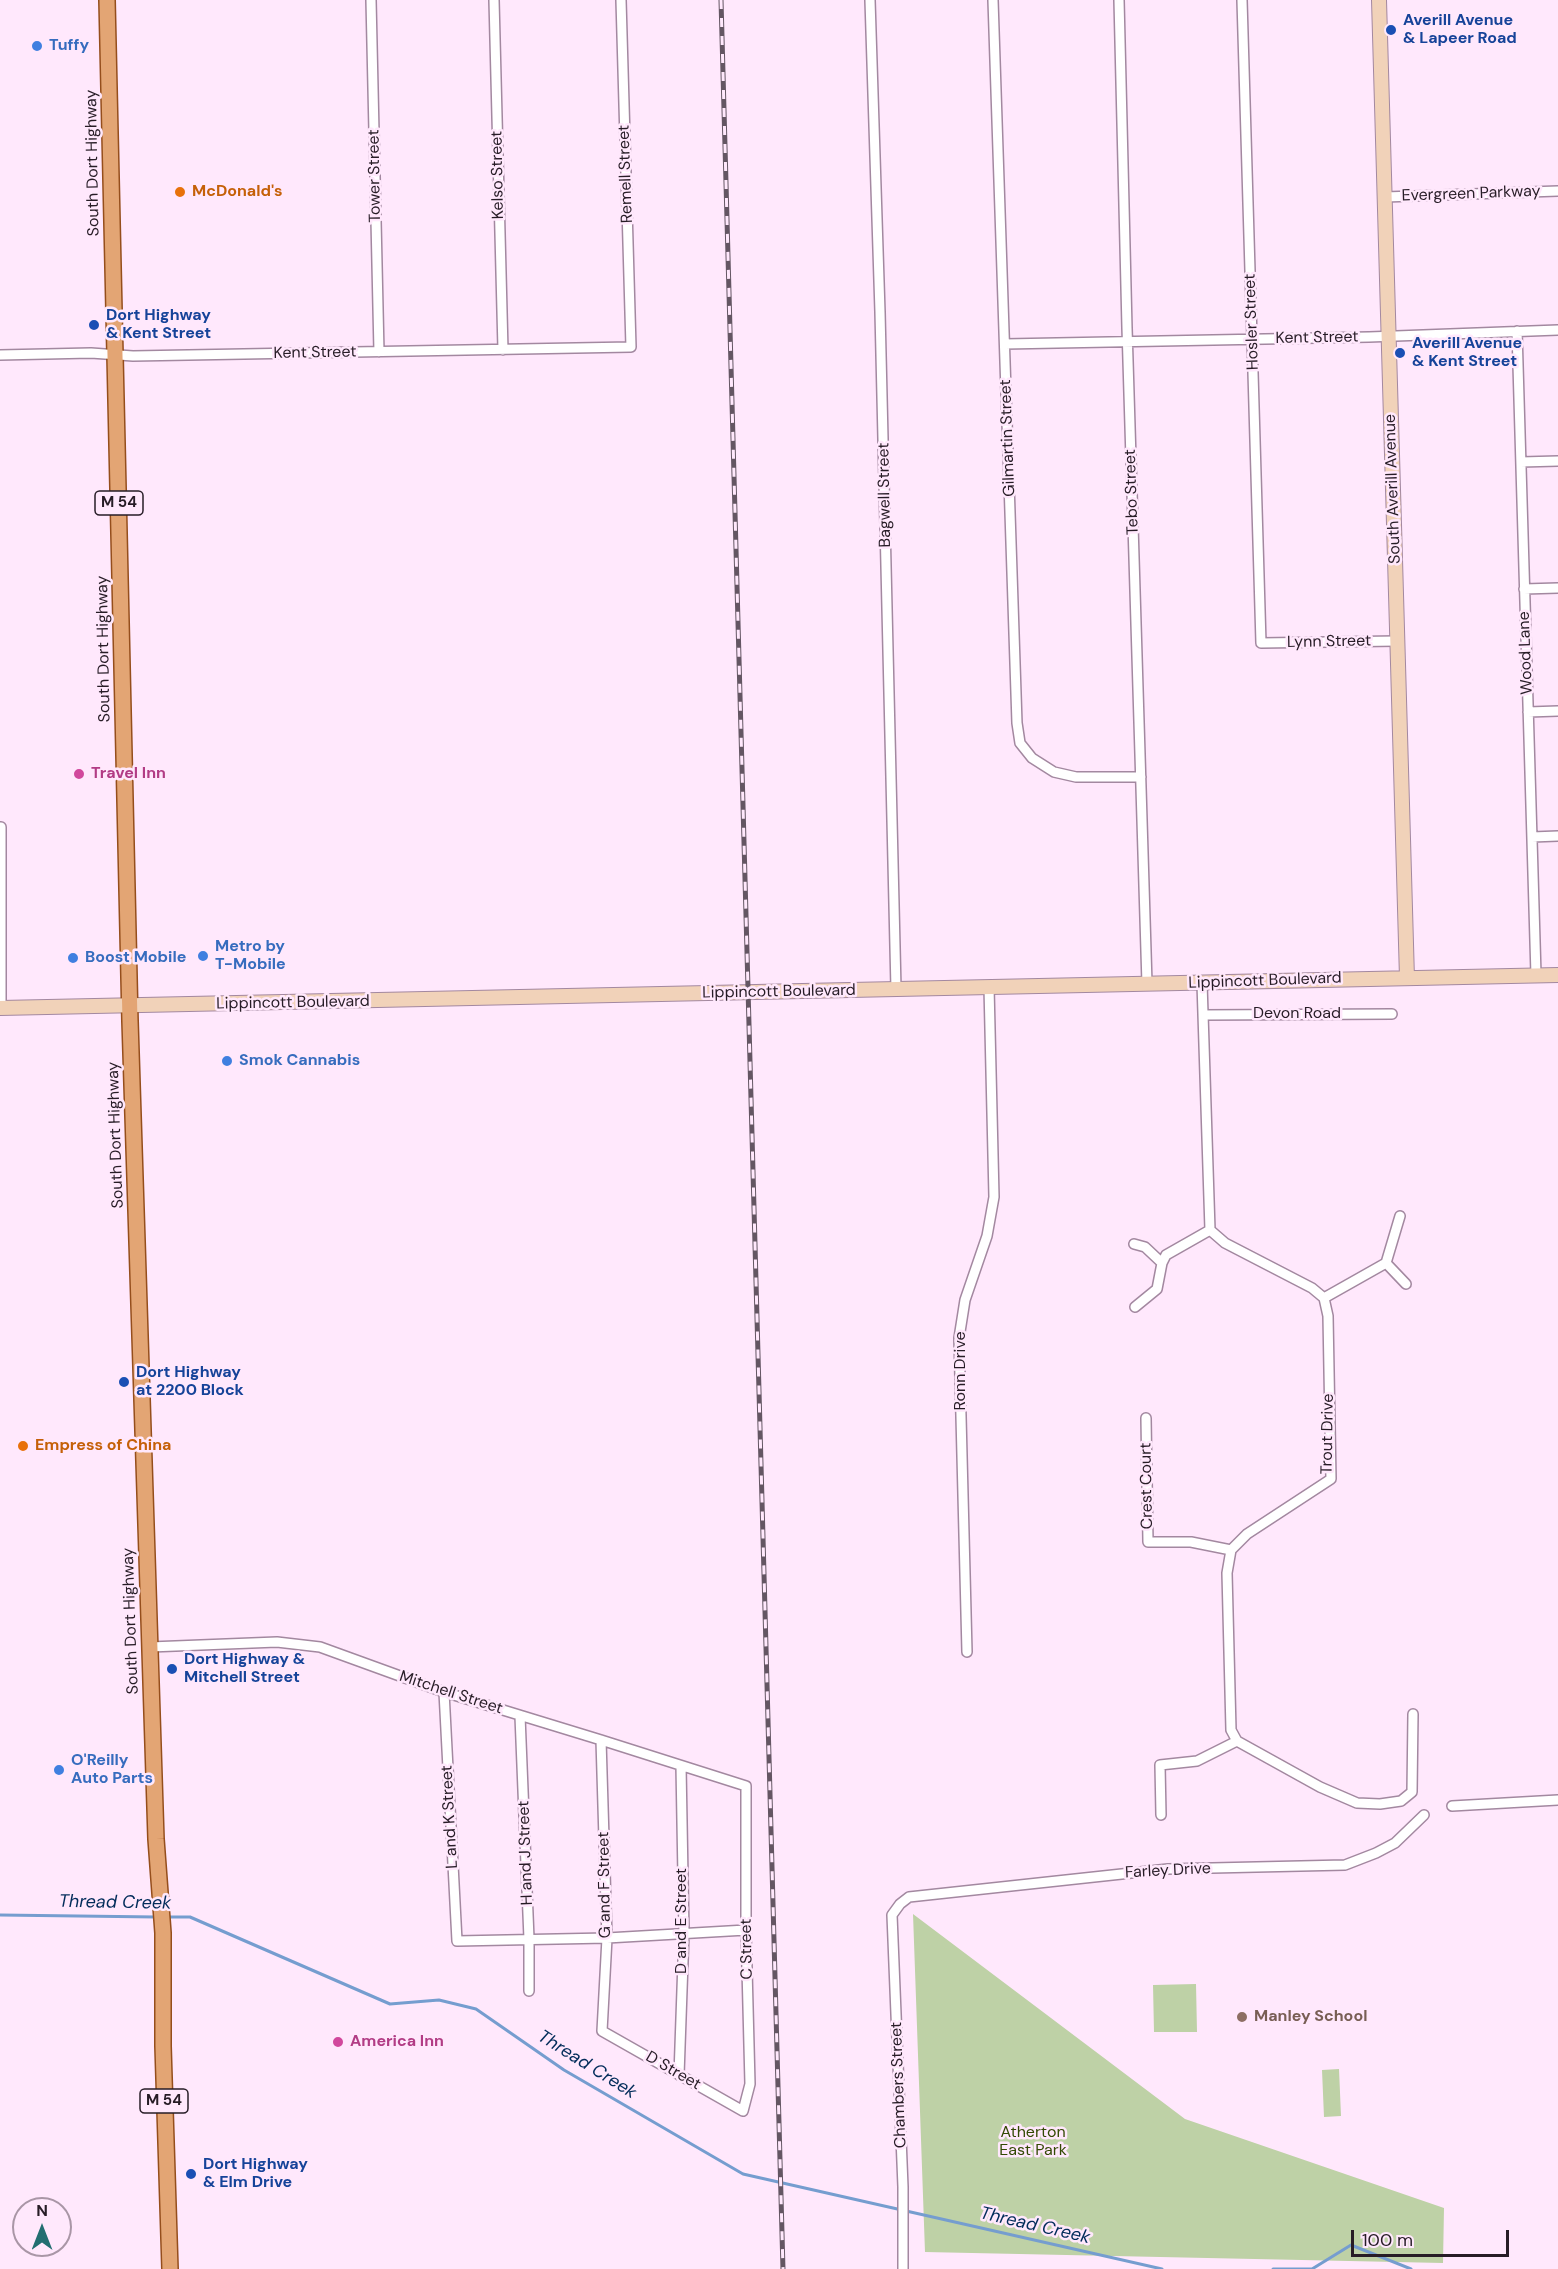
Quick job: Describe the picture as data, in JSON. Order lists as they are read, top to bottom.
{
  "streets": {
    "main road": ["South Dort Highway", "M 54"],
    "street": [
      "Remell Street",
      "Kelso Street",
      "Tower Street",
      "Evergreen Parkway",
      "Hosler Street",
      "Kent Street",
      "Gilmartin Street",
      "South Averill Avenue",
      "Tebo Street",
      "Bagwell Street",
      "Lynn Street",
      "Wood Lane",
      "Lippincott Boulevard",
      "Devon Road",
      "Ronn Drive",
      "Trout Drive",
      "Crest Court",
      "Mitchell Street",
      "L and K Street",
      "H and J Street",
      "Farley Drive",
      "G and F Street",
      "D and E Street",
      "C Street",
      "D Street",
      "Chambers Street"
    ]
  },
  "crossings": [
    ["South Dort Highway", "Kent Street"],
    ["South Dort Highway", "Lippincott Boulevard"],
    ["South Dort Highway", "Mitchell Street"],
    ["Remell Street", "Kent Street"],
    ["Kelso Street", "Kent Street"],
    ["Tower Street", "Kent Street"],
    ["Evergreen Parkway", "South Averill Avenue"],
    ["Hosler Street", "Kent Street"],
    ["Hosler Street", "Lynn Street"],
    ["Kent Street", "Gilmartin Street"],
    ["Kent Street", "South Averill Avenue"],
    ["Kent Street", "Tebo Street"],
    ["Kent Street", "Wood Lane"],
    ["Gilmartin Street", "Tebo Street"],
    ["South Averill Avenue", "Lynn Street"],
    ["South Averill Avenue", "Lippincott Boulevard"],
    ["Tebo Street", "Lippincott Boulevard"],
    ["Bagwell Street", "Lippincott Boulevard"],
    ["Wood Lane", "Lippincott Boulevard"],
    ["Lippincott Boulevard", "Ronn Drive"],
    ["Trout Drive", "Crest Court"],
    ["Mitchell Street", "L and K Street"],
    ["Mitchell Street", "H and J Street"],
    ["Mitchell Street", "G and F Street"],
    ["Mitchell Street", "D and E Street"],
    ["Mitchell Street", "C Street"],
    ["L and K Street", "H and J Street"],
    ["Farley Drive", "Chambers Street"],
    ["G and F Street", "D Street"],
    ["D and E Street", "D Street"],
    ["C Street", "D Street"]
  ],
  "water": ["Thread Creek"],
  "parks": ["Atherton East Park"],
  "places": [
    "Averill Avenue & Lapeer Road",
    "Tuffy",
    "McDonald's",
    "Dort Highway & Kent Street",
    "Averill Avenue & Kent Street",
    "Travel Inn",
    "Metro by T-Mobile",
    "Boost Mobile",
    "Smok Cannabis",
    "Dort Highway at 2200 Block",
    "Empress of China",
    "Dort Highway & Mitchell Street",
    "O'Reilly Auto Parts",
    "Manley School",
    "America Inn",
    "Dort Highway & Elm Drive"
  ],
  "scale_bar": "100 m",
  "north": "top"
}
